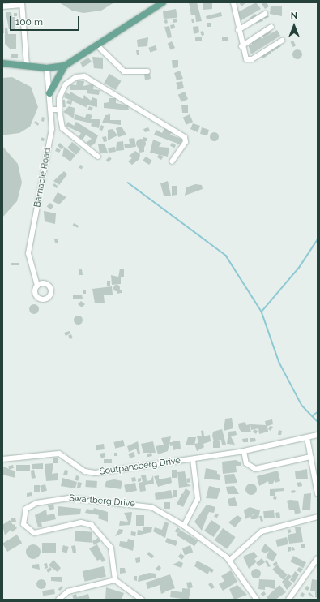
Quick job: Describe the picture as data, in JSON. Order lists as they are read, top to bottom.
{
  "streets": {
    "street": ["Barnacle Road", "Soutpansberg Drive", "Swartberg Drive"]
  },
  "scale_bar": "100 m",
  "north": "top"
}
